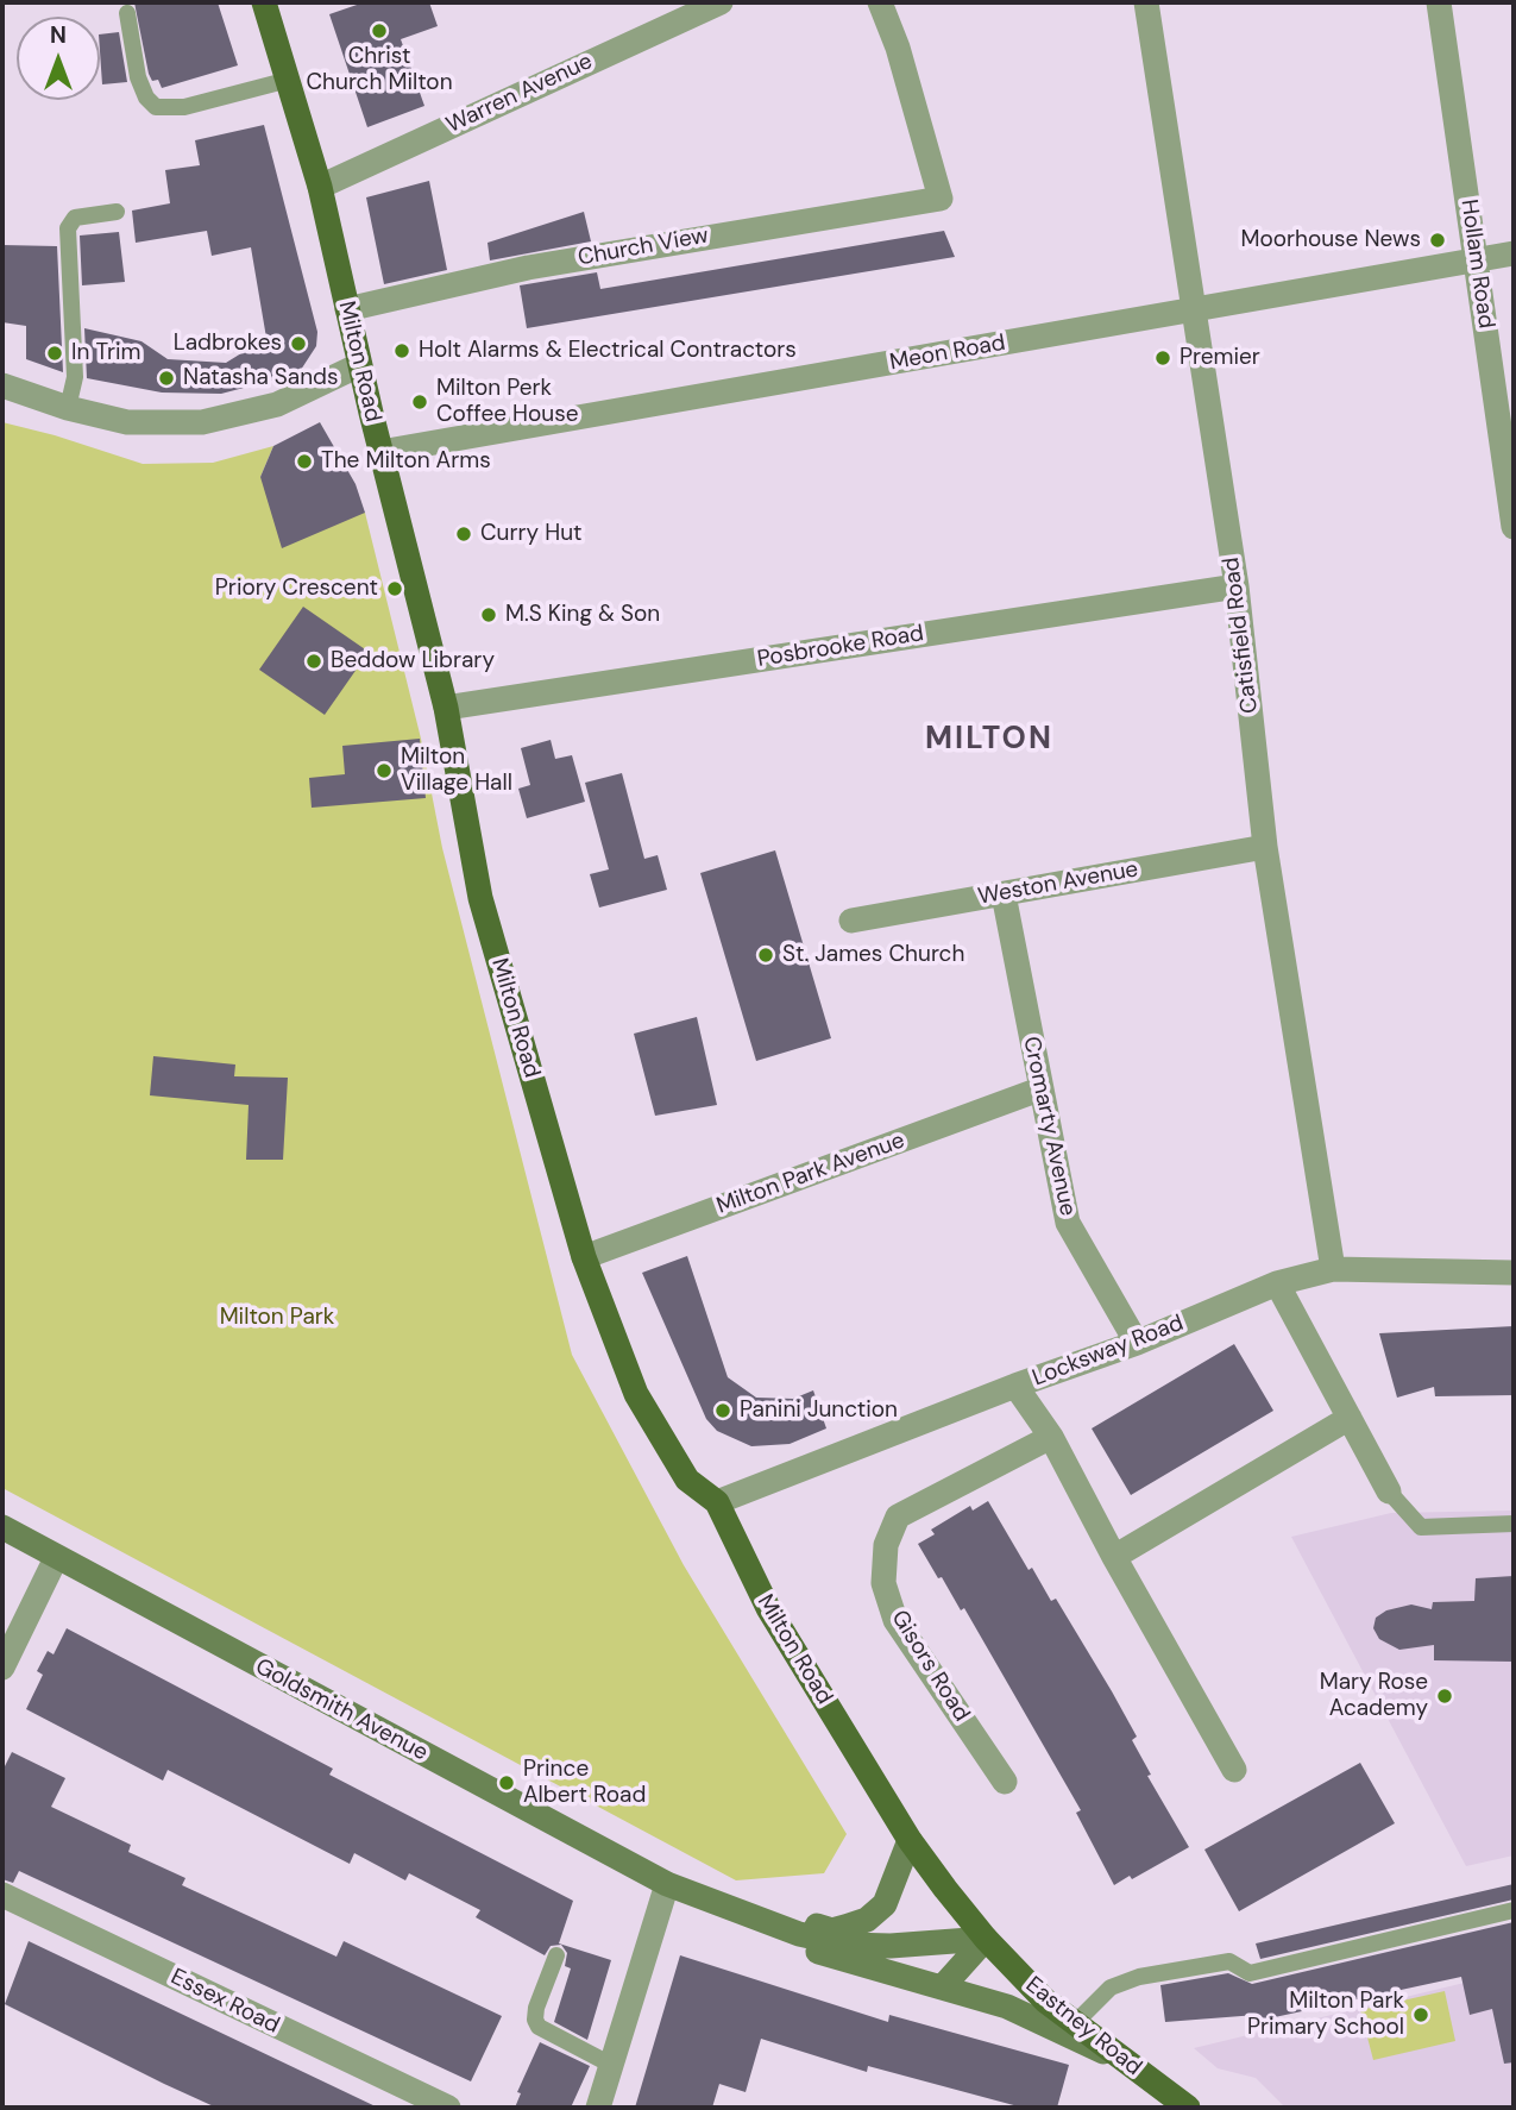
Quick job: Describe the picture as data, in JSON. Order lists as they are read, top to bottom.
{
  "streets": {
    "main road": ["Milton Road", "Goldsmith Avenue", "Eastney Road"],
    "street": [
      "Warren Avenue",
      "Church View",
      "Hollam Road",
      "Meon Road",
      "Catisfield Road",
      "Posbrooke Road",
      "Weston Avenue",
      "Cromarty Avenue",
      "Milton Park Avenue",
      "Locksway Road",
      "Gisors Road",
      "Essex Road"
    ]
  },
  "crossings": [
    ["Warren Avenue", "Milton Road"],
    ["Church View", "Milton Road"],
    ["Hollam Road", "Meon Road"],
    ["Meon Road", "Milton Road"],
    ["Meon Road", "Catisfield Road"],
    ["Milton Road", "Posbrooke Road"],
    ["Milton Road", "Milton Park Avenue"],
    ["Milton Road", "Locksway Road"],
    ["Milton Road", "Goldsmith Avenue"],
    ["Milton Road", "Eastney Road"],
    ["Catisfield Road", "Posbrooke Road"],
    ["Catisfield Road", "Weston Avenue"],
    ["Catisfield Road", "Locksway Road"],
    ["Weston Avenue", "Cromarty Avenue"],
    ["Cromarty Avenue", "Milton Park Avenue"],
    ["Cromarty Avenue", "Locksway Road"],
    ["Goldsmith Avenue", "Eastney Road"]
  ],
  "districts": ["MILTON"],
  "parks": ["Milton Park"],
  "places": [
    "Christ Church Milton",
    "Moorhouse News",
    "Ladbrokes",
    "Holt Alarms & Electrical Contractors",
    "In Trim",
    "Premier",
    "Natasha Sands",
    "Milton Perk Coffee House",
    "The Milton Arms",
    "Curry Hut",
    "Priory Crescent",
    "M.S King & Son",
    "Beddow Library",
    "Milton Village Hall",
    "St. James Church",
    "Panini Junction",
    "Mary Rose Academy",
    "Prince Albert Road",
    "Milton Park Primary School"
  ],
  "north": "top"
}
